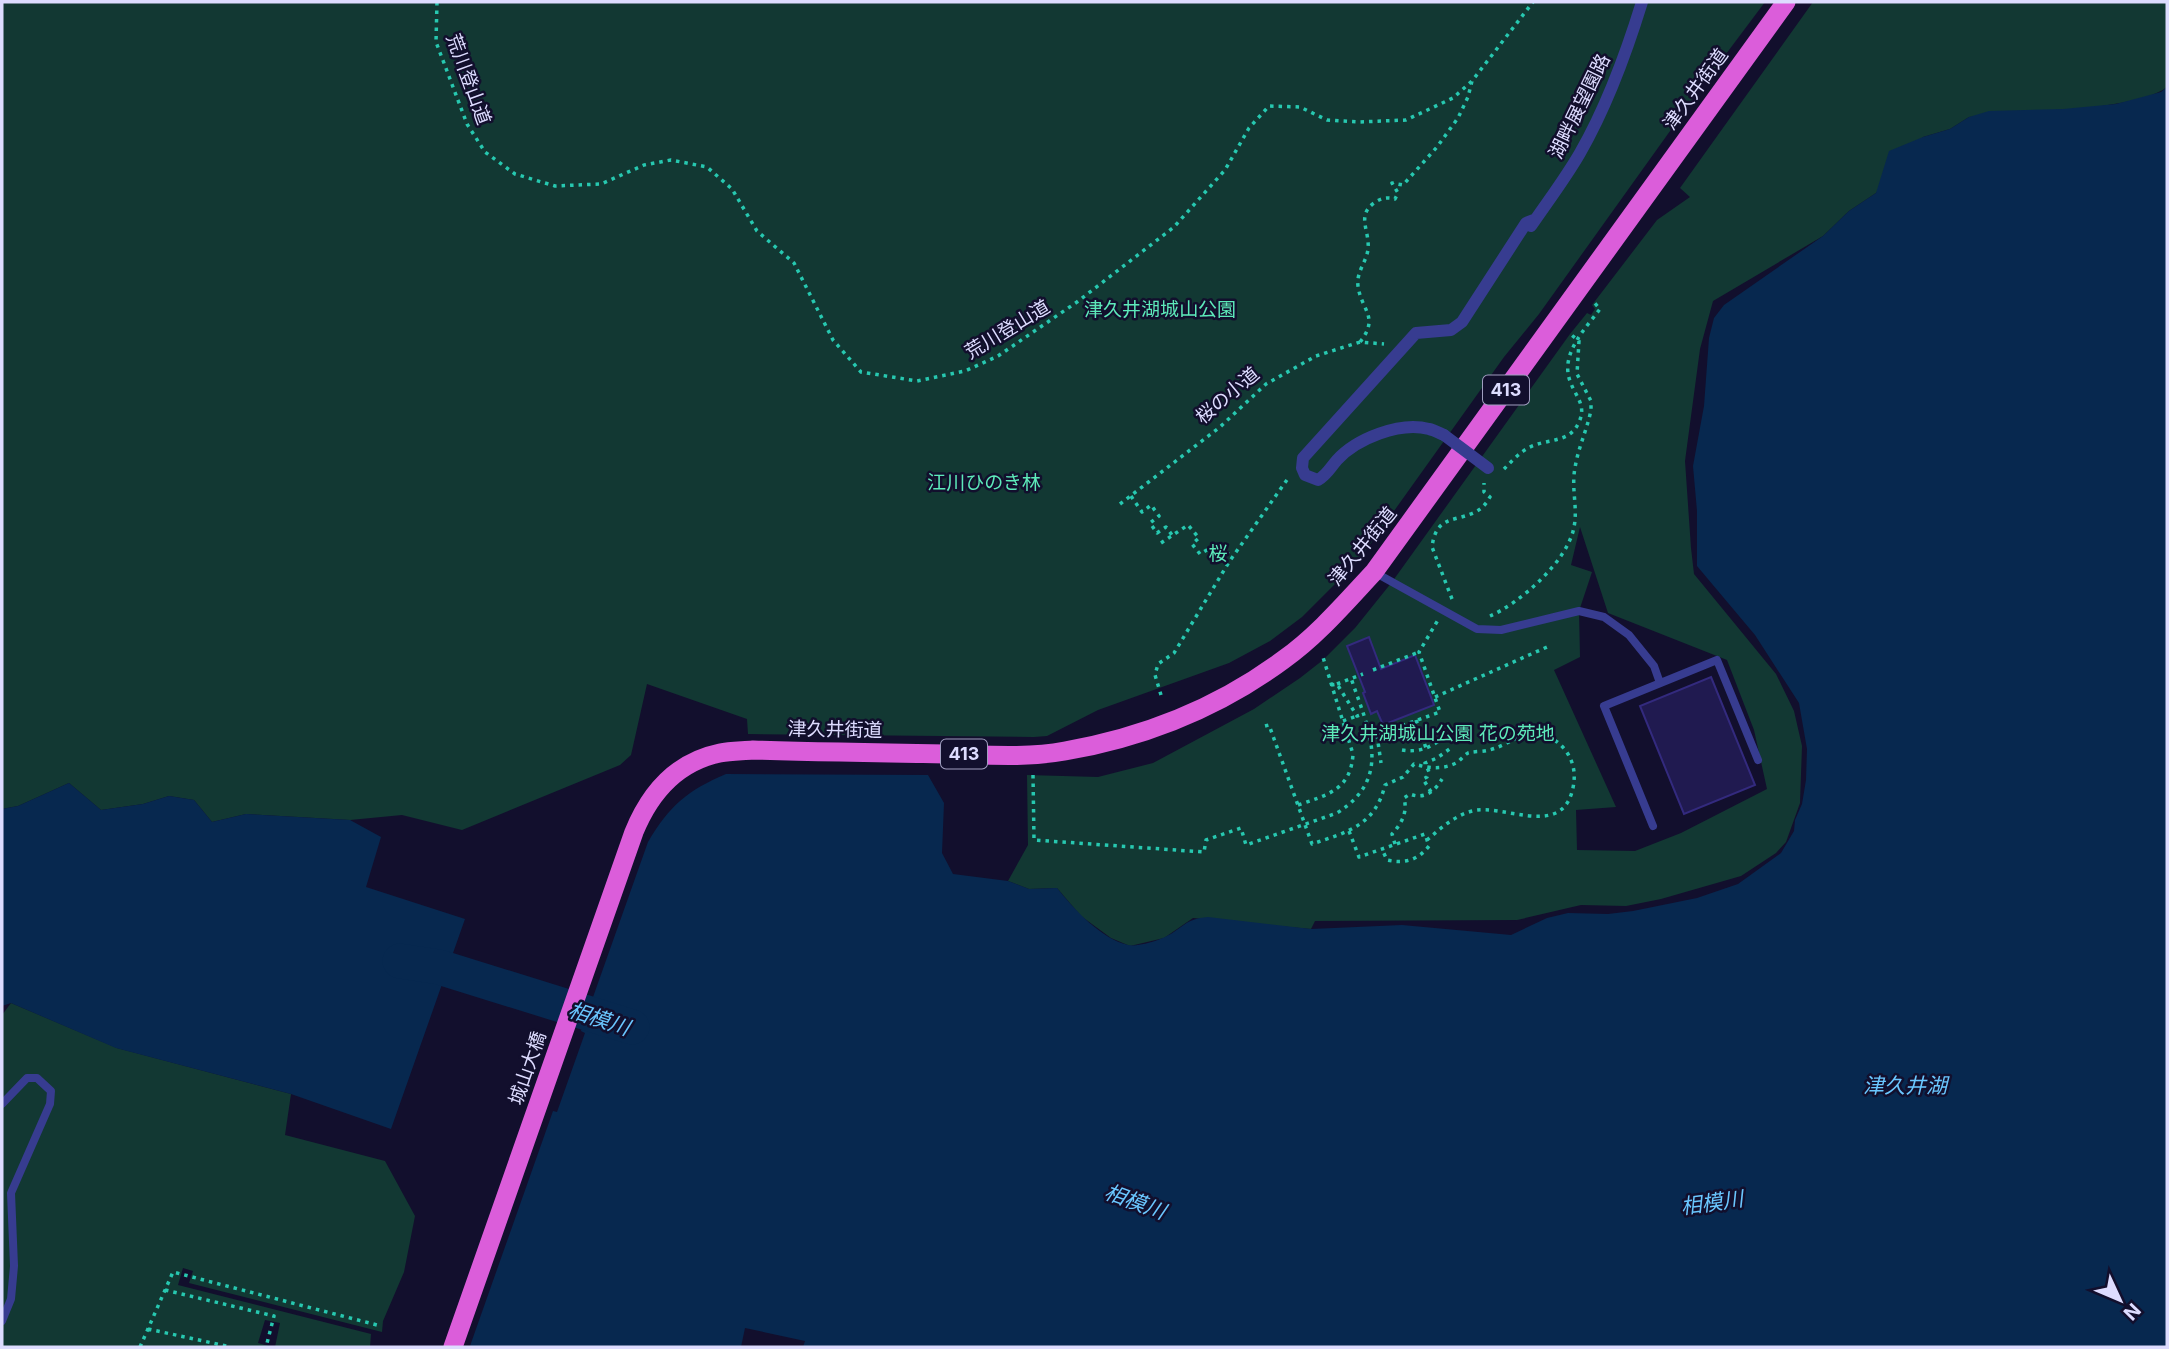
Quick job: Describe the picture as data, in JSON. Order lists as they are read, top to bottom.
{
  "streets": {
    "highway": ["津久井街道", "413", "城山大橋"],
    "street": ["湖畔展望園路"],
    "path": ["荒川登山道", "桜の小道"]
  },
  "crossings": [
    ["津久井街道", "城山大橋"]
  ],
  "water": ["相模川", "津久井湖"],
  "parks": [
    "津久井湖城山公園",
    "江川ひのき林",
    "桜",
    "津久井湖城山公園 花の苑地"
  ],
  "north": "bottom right"
}
